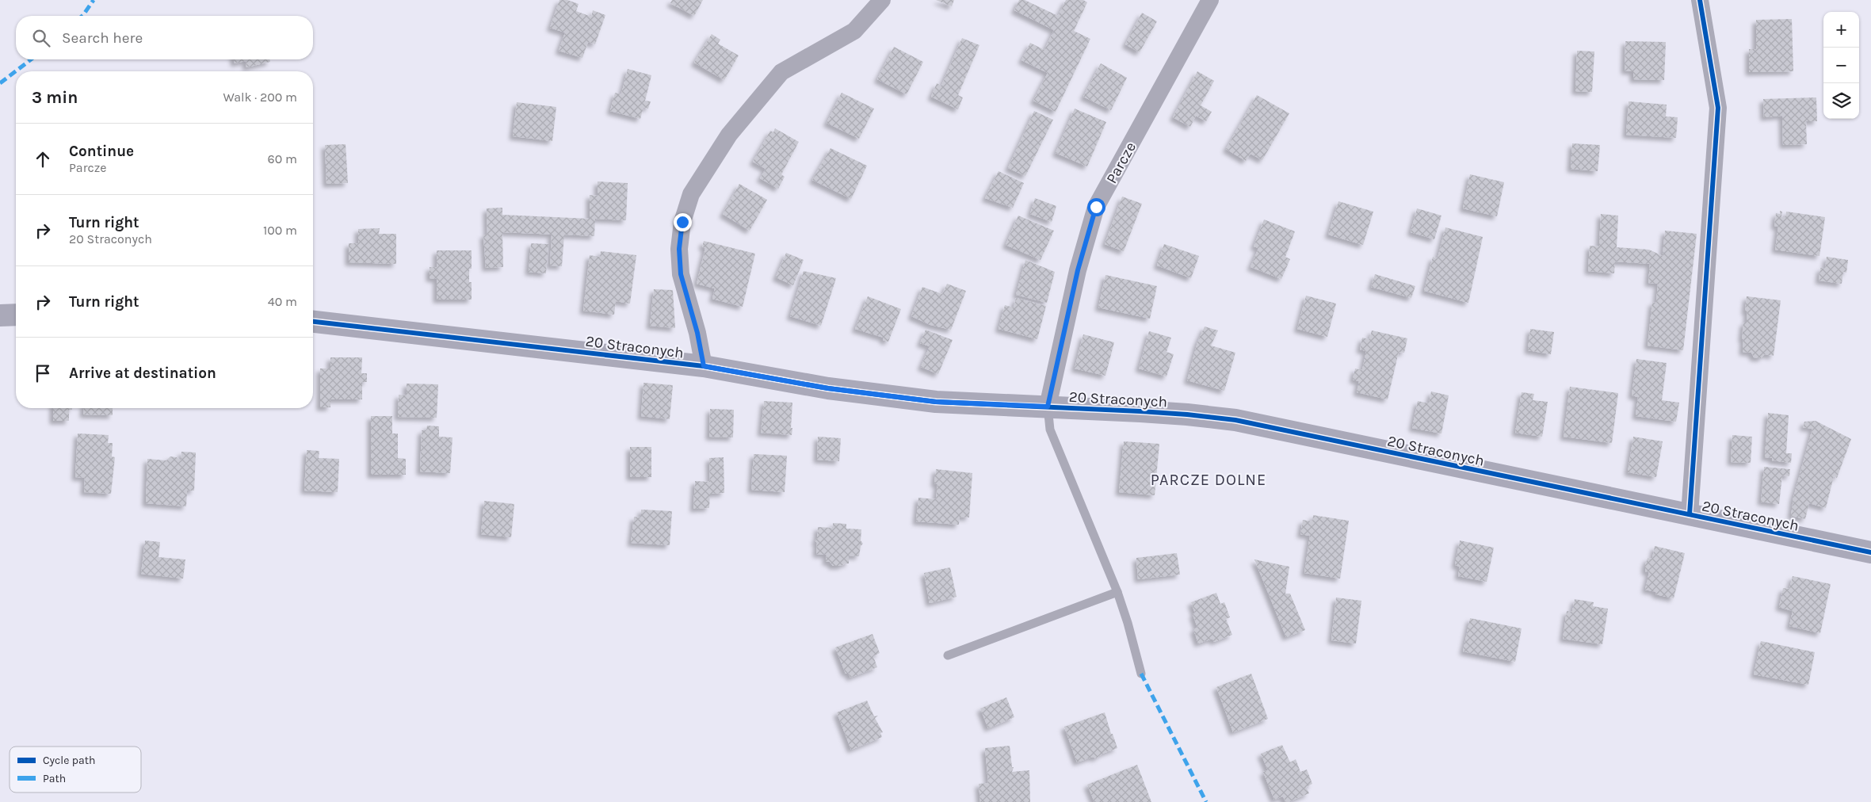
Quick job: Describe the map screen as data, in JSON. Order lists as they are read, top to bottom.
{
  "streets": {
    "main road": ["20 Straconych"],
    "street": ["Parcze"]
  },
  "crossings": [
    ["Parcze", "20 Straconych"]
  ],
  "districts": ["PARCZE DOLNE"],
  "legend": ["Cycle path", "Path"],
  "page": {
    "map_buttons": ["+", "−"],
    "search": "Search here",
    "heading": ["3 min", "Walk · 200 m"],
    "list": [
      ["Continue", "Parcze", "60 m"],
      ["Turn right", "20 Straconych", "100 m"],
      ["Turn right", "40 m"],
      "Arrive at destination"
    ]
  }
}
